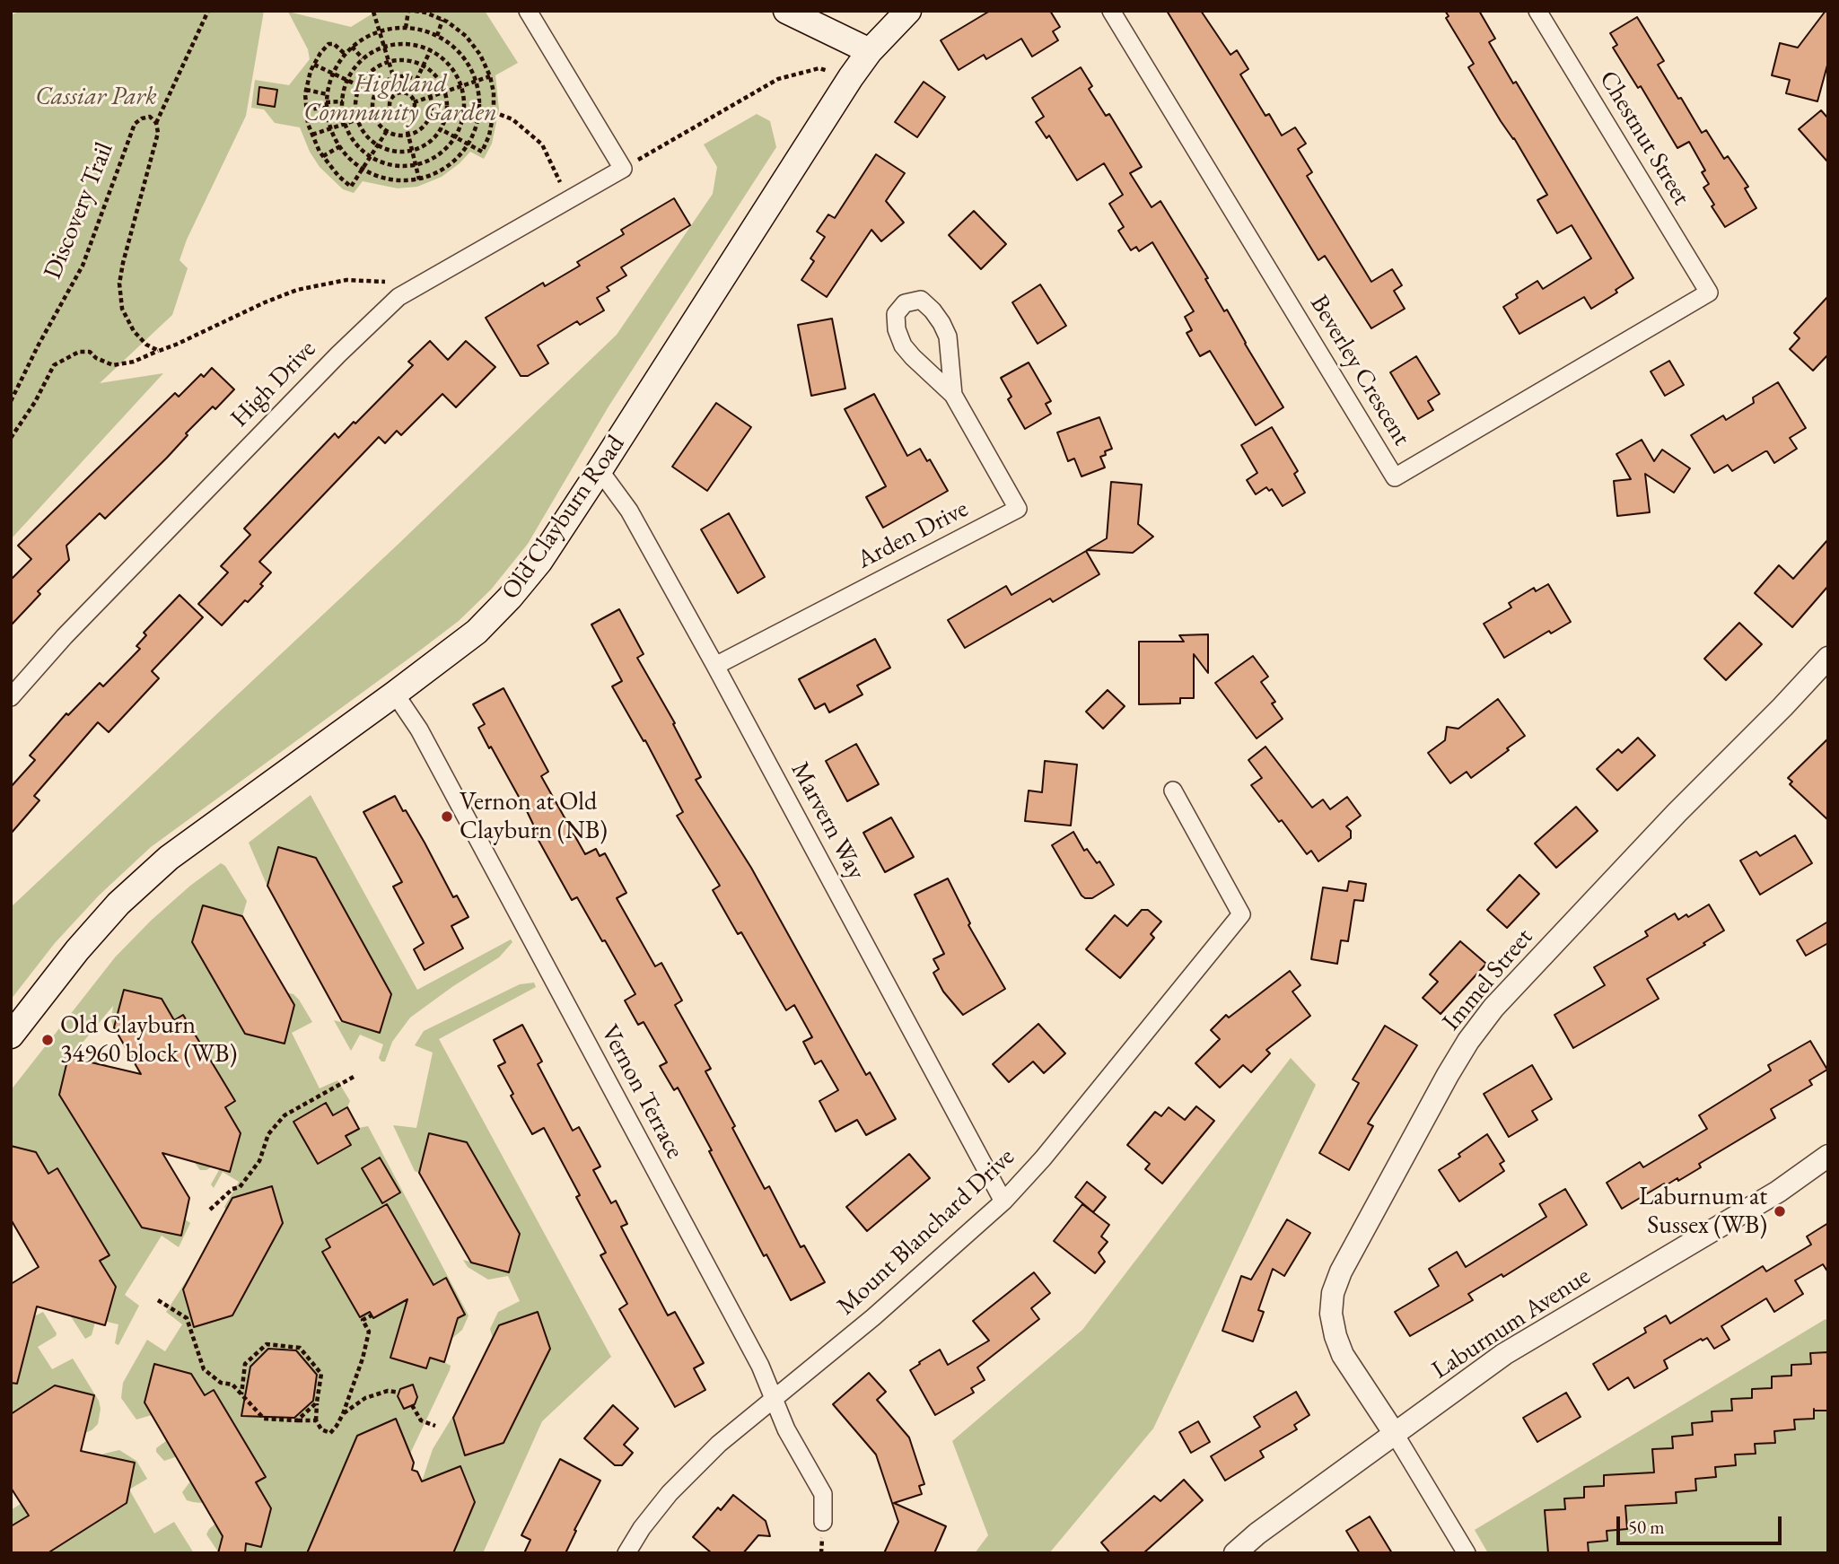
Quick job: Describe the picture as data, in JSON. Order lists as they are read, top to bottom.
{
  "streets": {
    "main road": ["Old Clayburn Road"],
    "street": [
      "Chestnut Street",
      "Beverley Crescent",
      "High Drive",
      "Arden Drive",
      "Marvern Way",
      "Immel Street",
      "Vernon Terrace",
      "Mount Blanchard Drive",
      "Laburnum Avenue"
    ],
    "path": ["Discovery Trail"]
  },
  "crossings": [
    ["Chestnut Street", "Beverley Crescent"],
    ["Old Clayburn Road", "Marvern Way"],
    ["Old Clayburn Road", "Vernon Terrace"],
    ["Arden Drive", "Marvern Way"],
    ["Marvern Way", "Mount Blanchard Drive"],
    ["Immel Street", "Laburnum Avenue"],
    ["Vernon Terrace", "Mount Blanchard Drive"]
  ],
  "parks": ["Highland Community Garden", "Cassiar Park"],
  "places": ["Vernon at Old Clayburn (NB)", "Old Clayburn 34960 block (WB)", "Laburnum at Sussex (WB)"],
  "scale_bar": "50 m"
}
